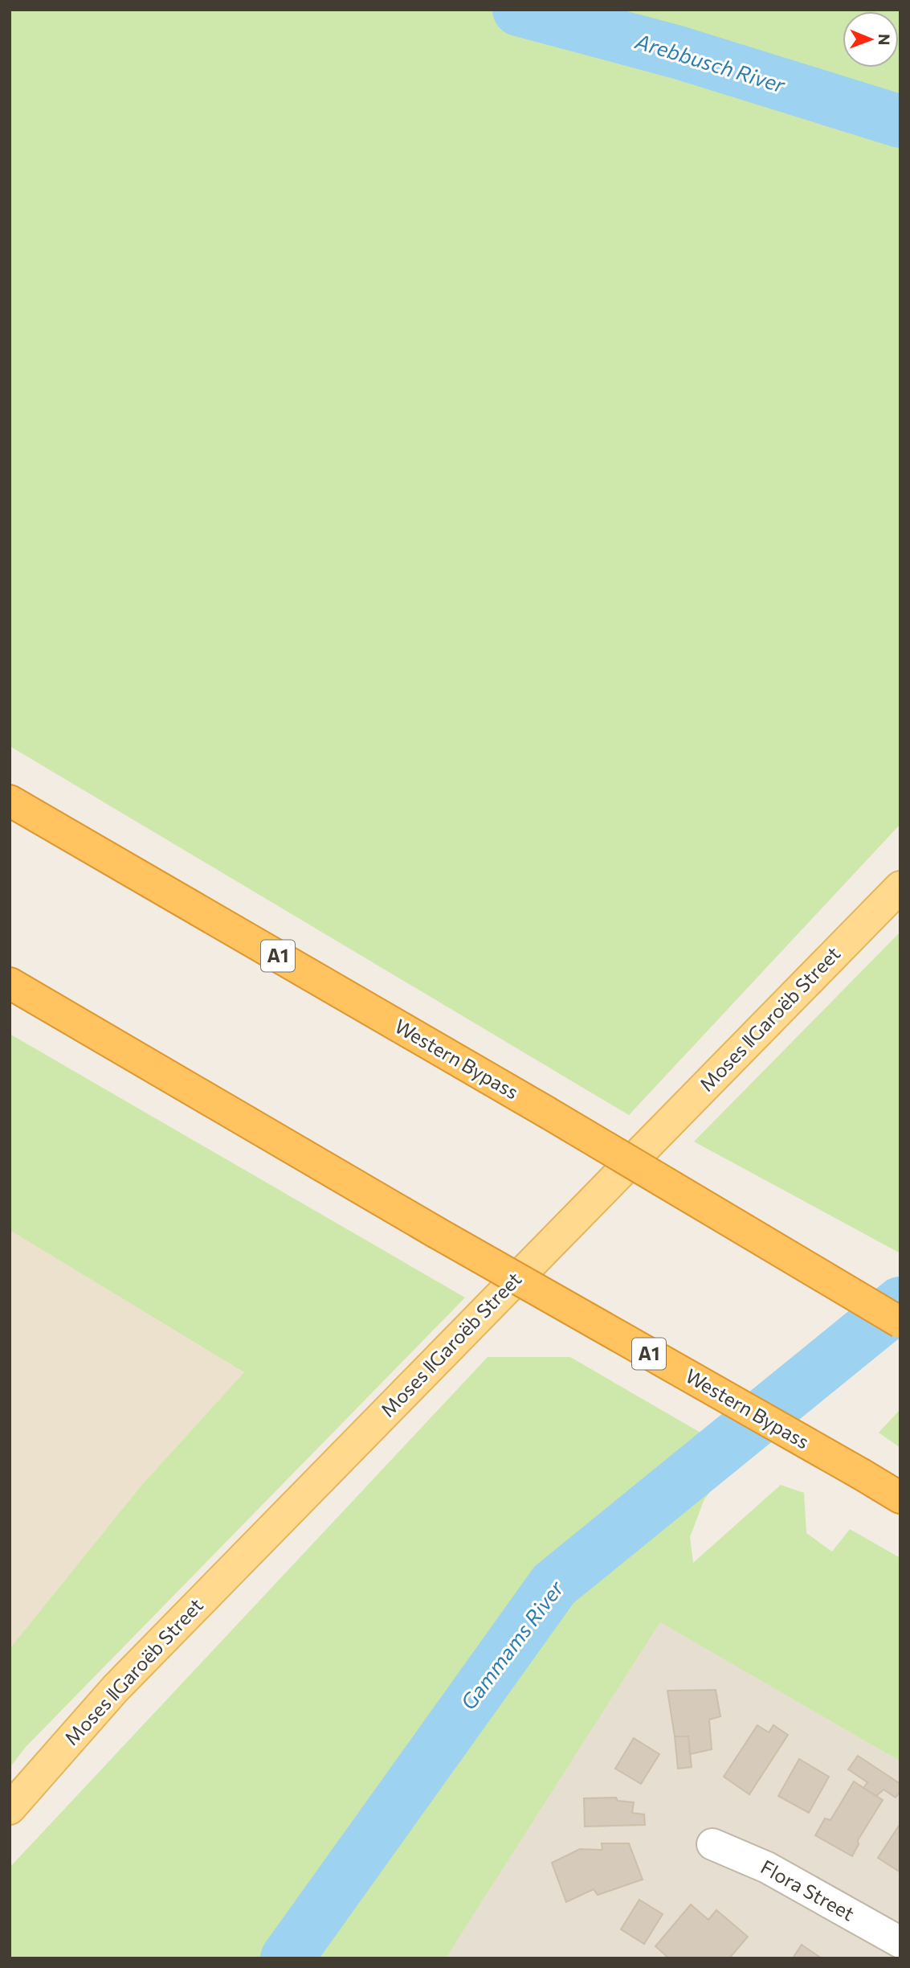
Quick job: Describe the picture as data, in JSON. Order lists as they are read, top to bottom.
{
  "streets": {
    "highway": ["A1", "Western Bypass"],
    "main road": ["Moses ǁGaroëb Street"],
    "street": ["Flora Street"]
  },
  "water": ["Arebbusch River", "Gammams River"],
  "north": "right"
}
